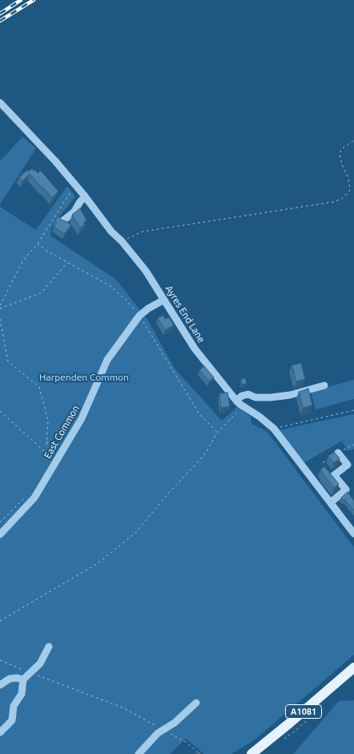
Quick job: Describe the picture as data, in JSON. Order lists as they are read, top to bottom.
{
  "streets": {
    "main road": ["A1081"],
    "street": ["Ayres End Lane", "East Common"]
  },
  "crossings": [
    ["Ayres End Lane", "East Common"]
  ],
  "parks": ["Harpenden Common"]
}
